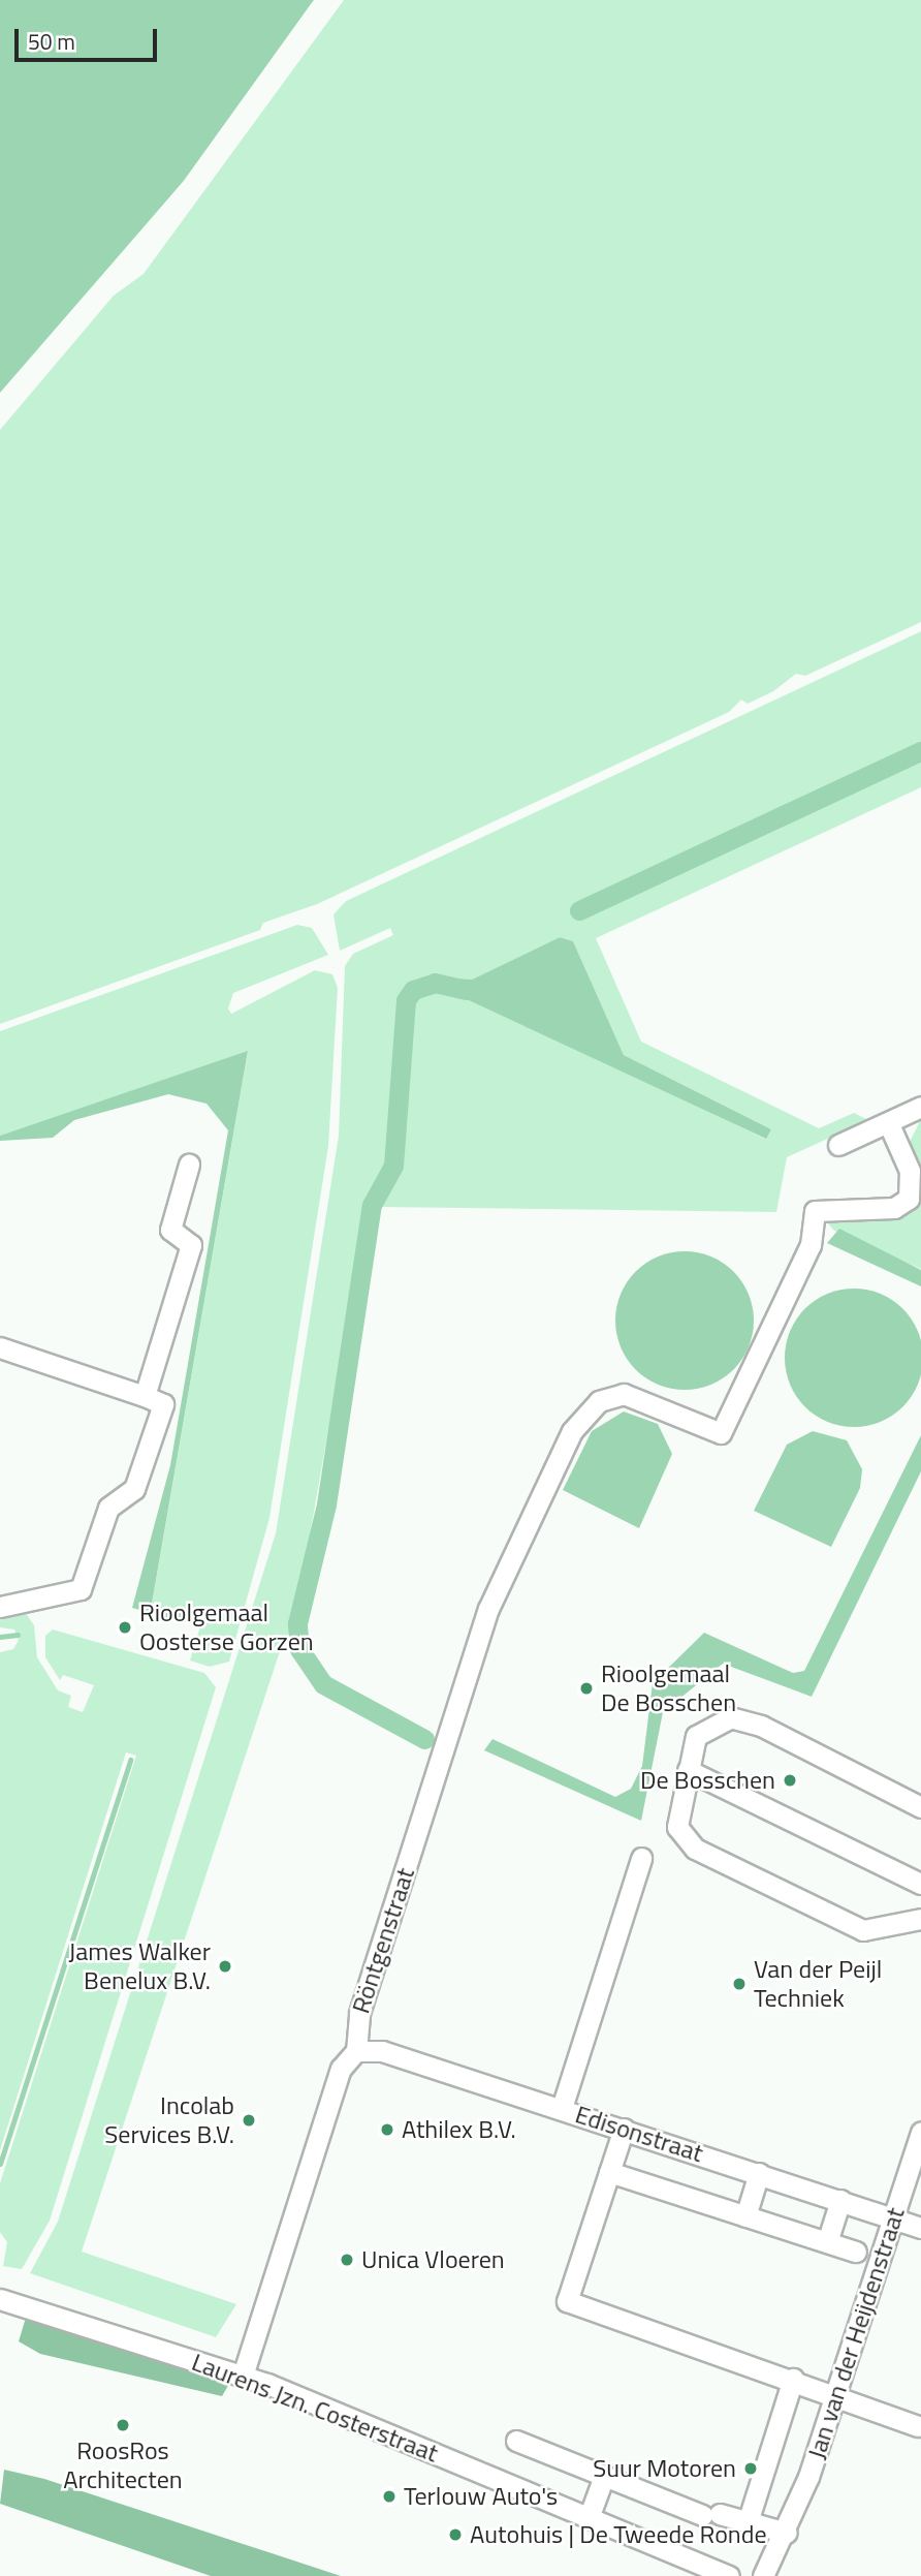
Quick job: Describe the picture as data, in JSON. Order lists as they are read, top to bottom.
{
  "streets": {
    "street": [
      "Röntgenstraat",
      "Edisonstraat",
      "Jan van der Heijdenstraat",
      "Laurens Jzn. Costerstraat"
    ]
  },
  "crossings": [
    ["Röntgenstraat", "Edisonstraat"],
    ["Röntgenstraat", "Laurens Jzn. Costerstraat"],
    ["Edisonstraat", "Jan van der Heijdenstraat"]
  ],
  "places": [
    "Rioolgemaal Oosterse Gorzen",
    "Rioolgemaal De Bosschen",
    "De Bosschen",
    "James Walker Benelux B.V.",
    "Van der Peijl Techniek",
    "Incolab Services B.V.",
    "Athilex B.V.",
    "Unica Vloeren",
    "RoosRos Architecten",
    "Suur Motoren",
    "Terlouw Auto's",
    "Autohuis | De Tweede Ronde"
  ],
  "scale_bar": "50 m"
}
